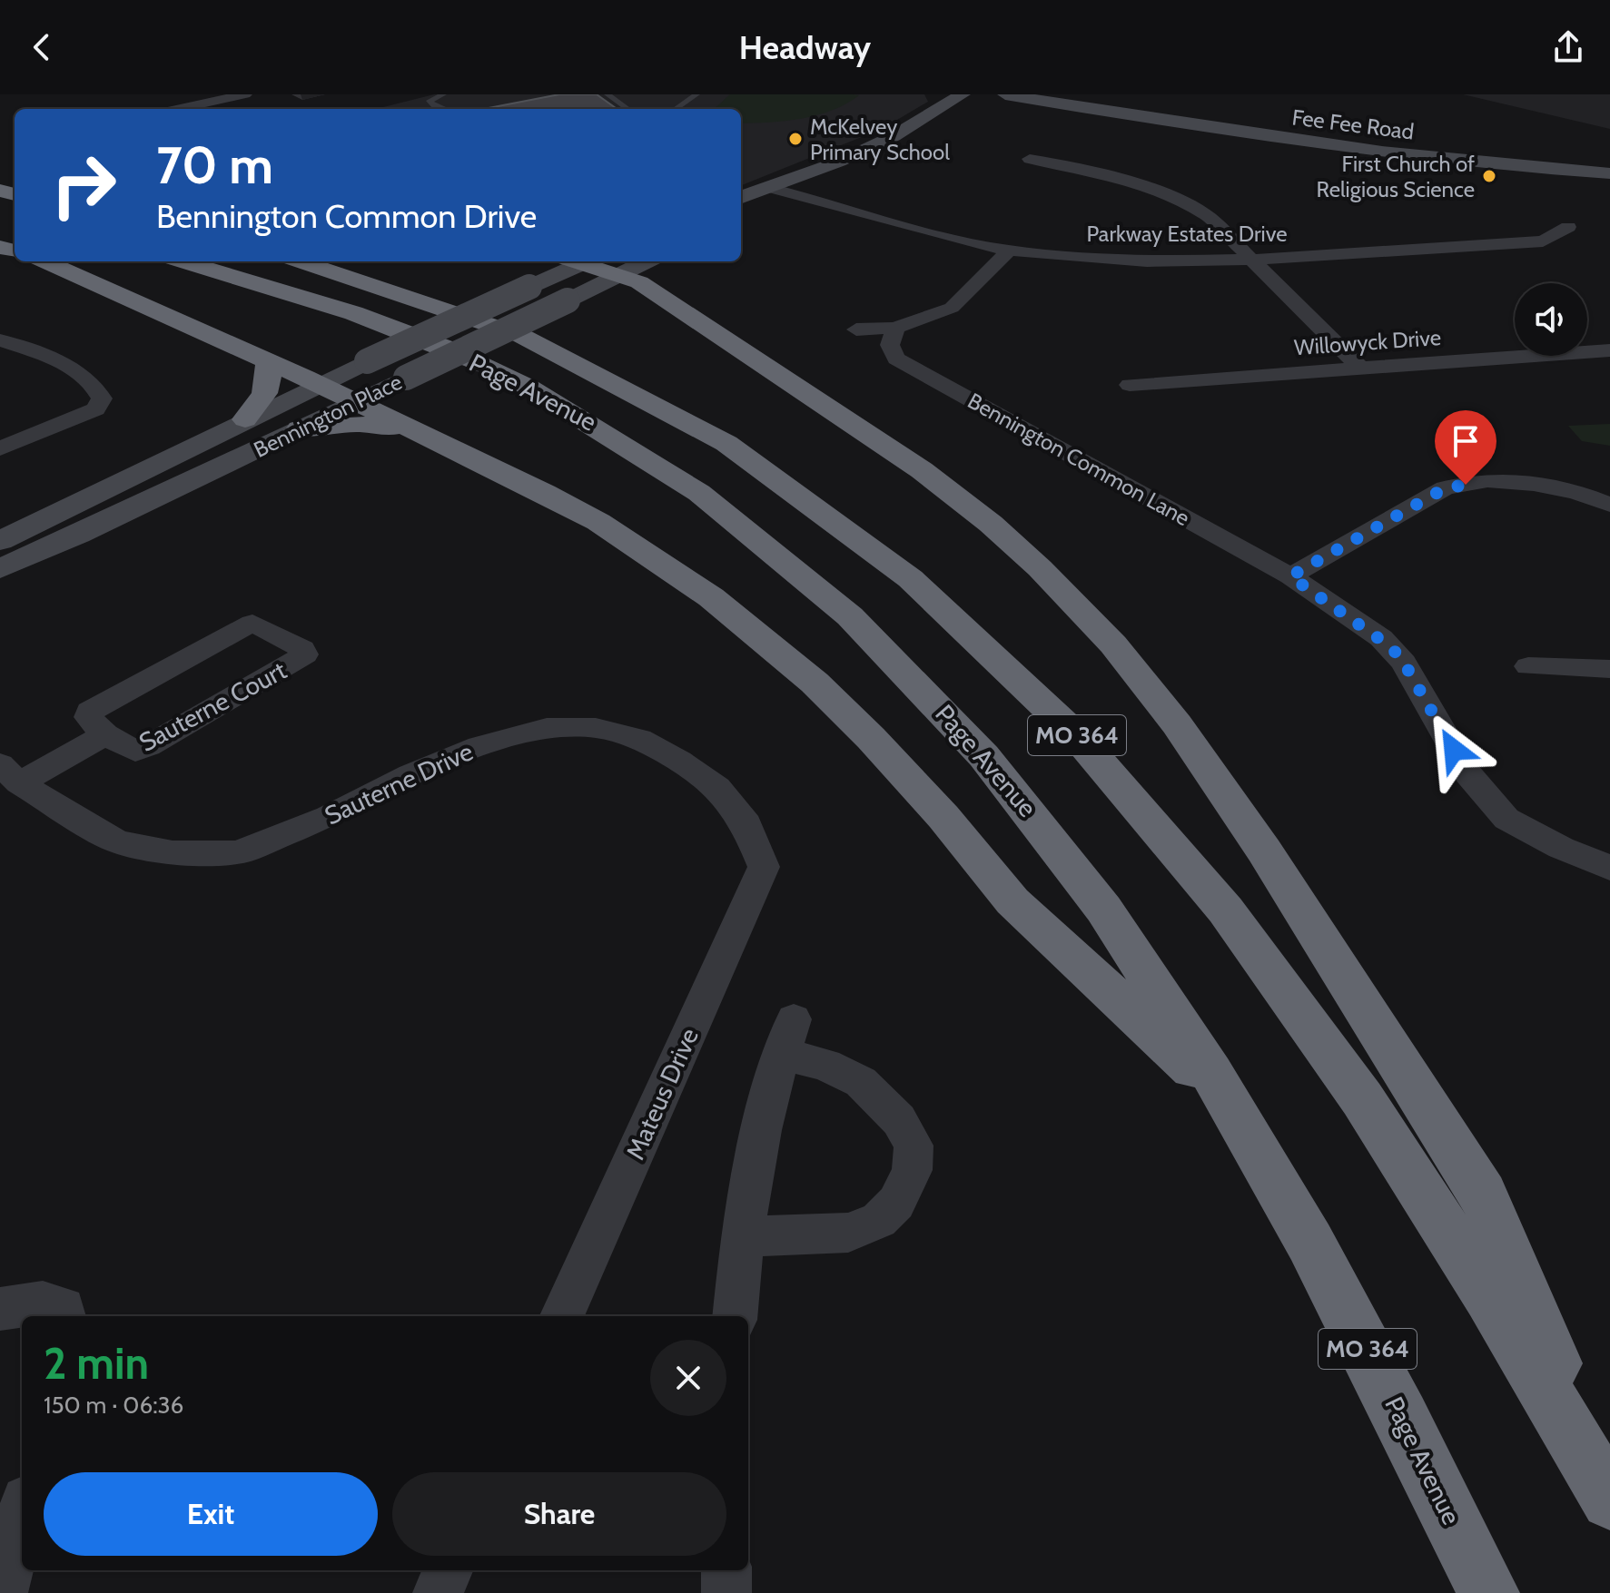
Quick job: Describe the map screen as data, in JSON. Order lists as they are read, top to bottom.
{
  "streets": {
    "highway": ["Page Avenue", "MO 364"],
    "main road": ["Fee Fee Road", "Bennington Place"],
    "street": [
      "Parkway Estates Drive",
      "Willowyck Drive",
      "Bennington Common Lane",
      "Sauterne Court",
      "Sauterne Drive",
      "Mateus Drive"
    ]
  },
  "crossings": [
    ["Sauterne Court", "Sauterne Drive"],
    ["Sauterne Drive", "Mateus Drive"]
  ],
  "places": ["McKelvey Primary School", "First Church of Religious Science"],
  "page": {
    "header": "Headway",
    "turn": ["70 m", "Bennington Common Drive"],
    "heading": ["2 min", "150 m · 06:36"],
    "buttons": ["Exit", "Share"]
  }
}
